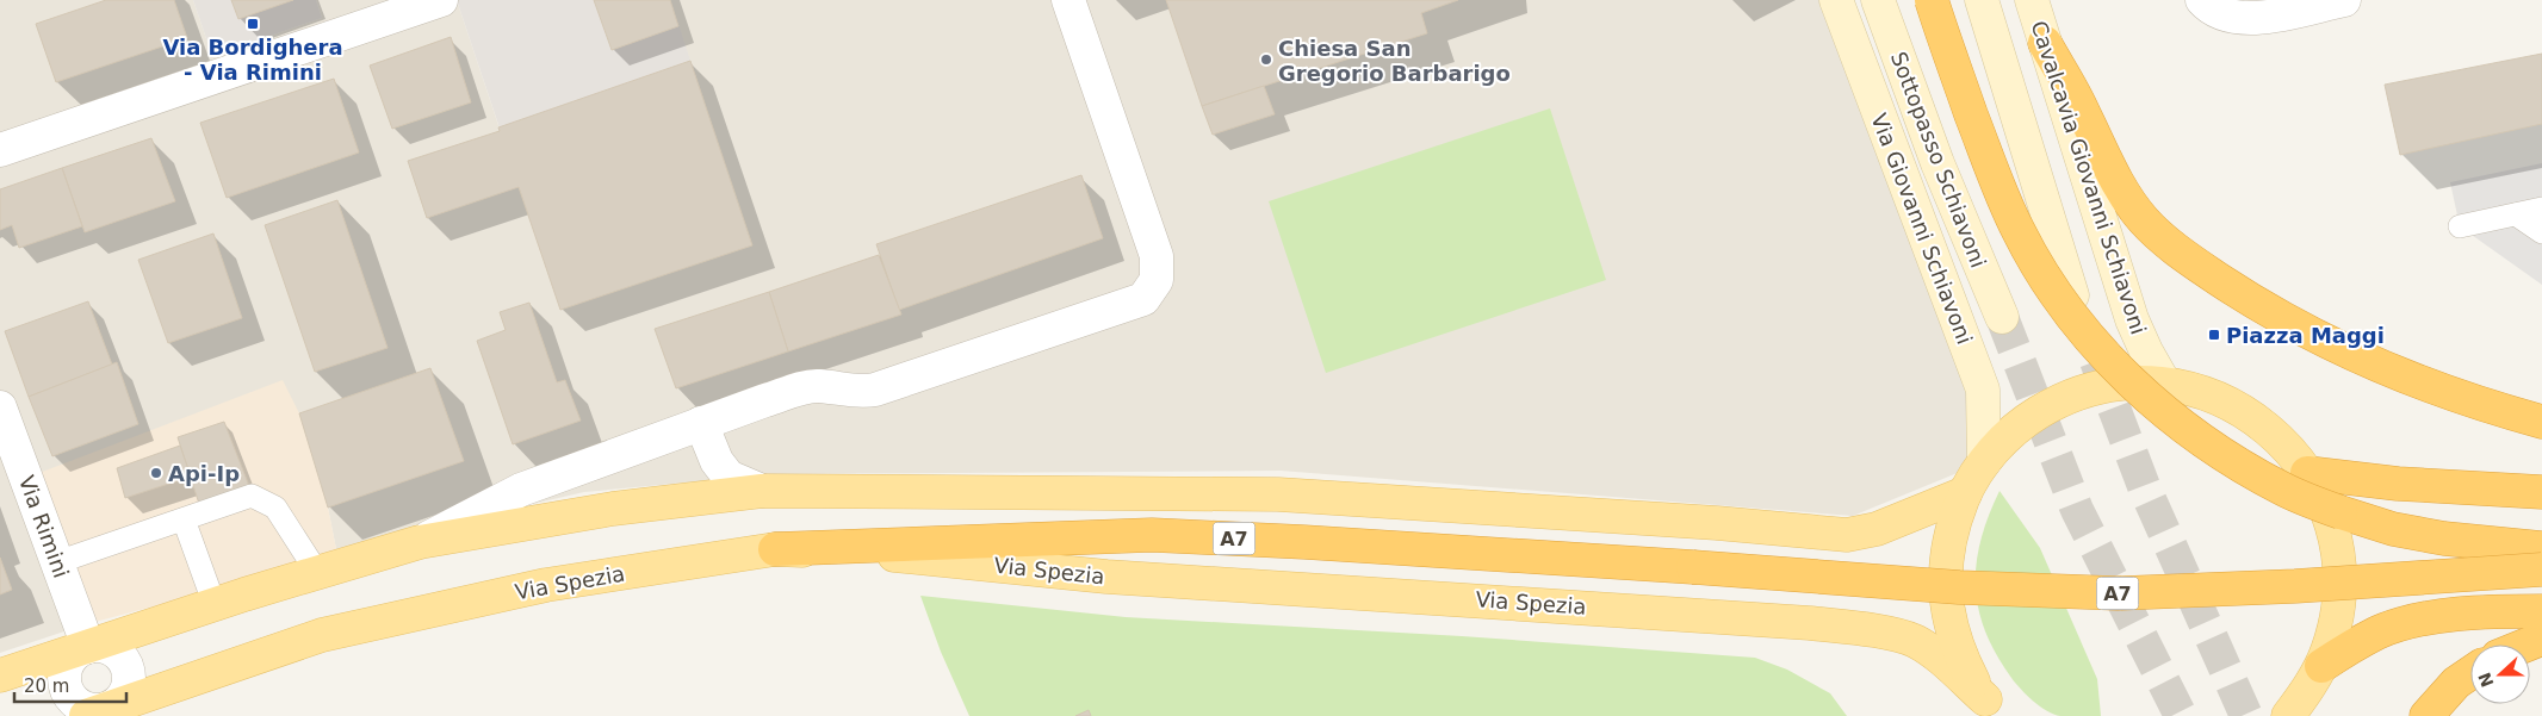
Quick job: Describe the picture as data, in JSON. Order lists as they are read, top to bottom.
{
  "streets": {
    "highway": ["A7"],
    "main road": [
      "Sottopasso Schiavoni",
      "Cavalcavia Giovanni Schiavoni",
      "Via Giovanni Schiavoni",
      "Via Spezia"
    ],
    "street": ["Via Rimini"]
  },
  "crossings": [
    ["Via Rimini", "Via Spezia"],
    ["A7", "Via Spezia"]
  ],
  "places": {
    "transit": ["Via Bordighera - Via Rimini", "Piazza Maggi"],
    "other": ["Chiesa San Gregorio Barbarigo", "Api-Ip"]
  },
  "scale_bar": "20 m",
  "north": "left"
}
